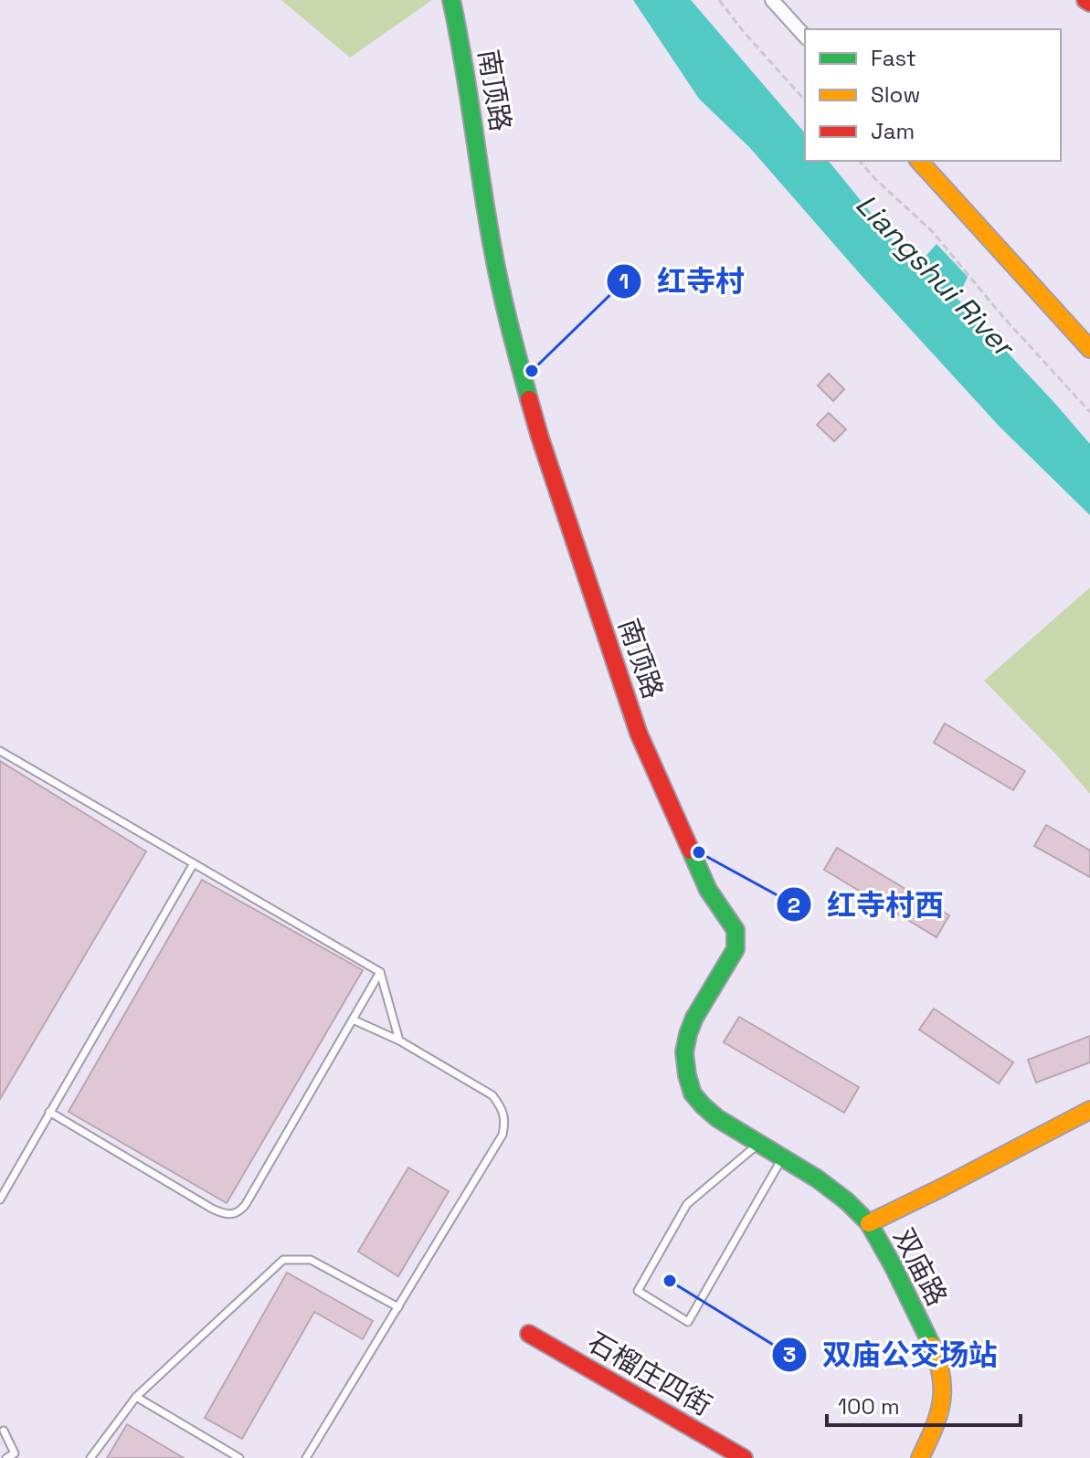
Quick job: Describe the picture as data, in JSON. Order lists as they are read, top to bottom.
{
  "streets": {
    "street": ["南顶路", "双庙路", "石榴庄四街"]
  },
  "crossings": [
    ["南顶路", "双庙路"]
  ],
  "water": ["Liangshui River"],
  "places": ["红寺村", "红寺村西", "双庙公交场站"],
  "legend": ["Fast", "Slow", "Jam"],
  "scale_bar": "100 m"
}
